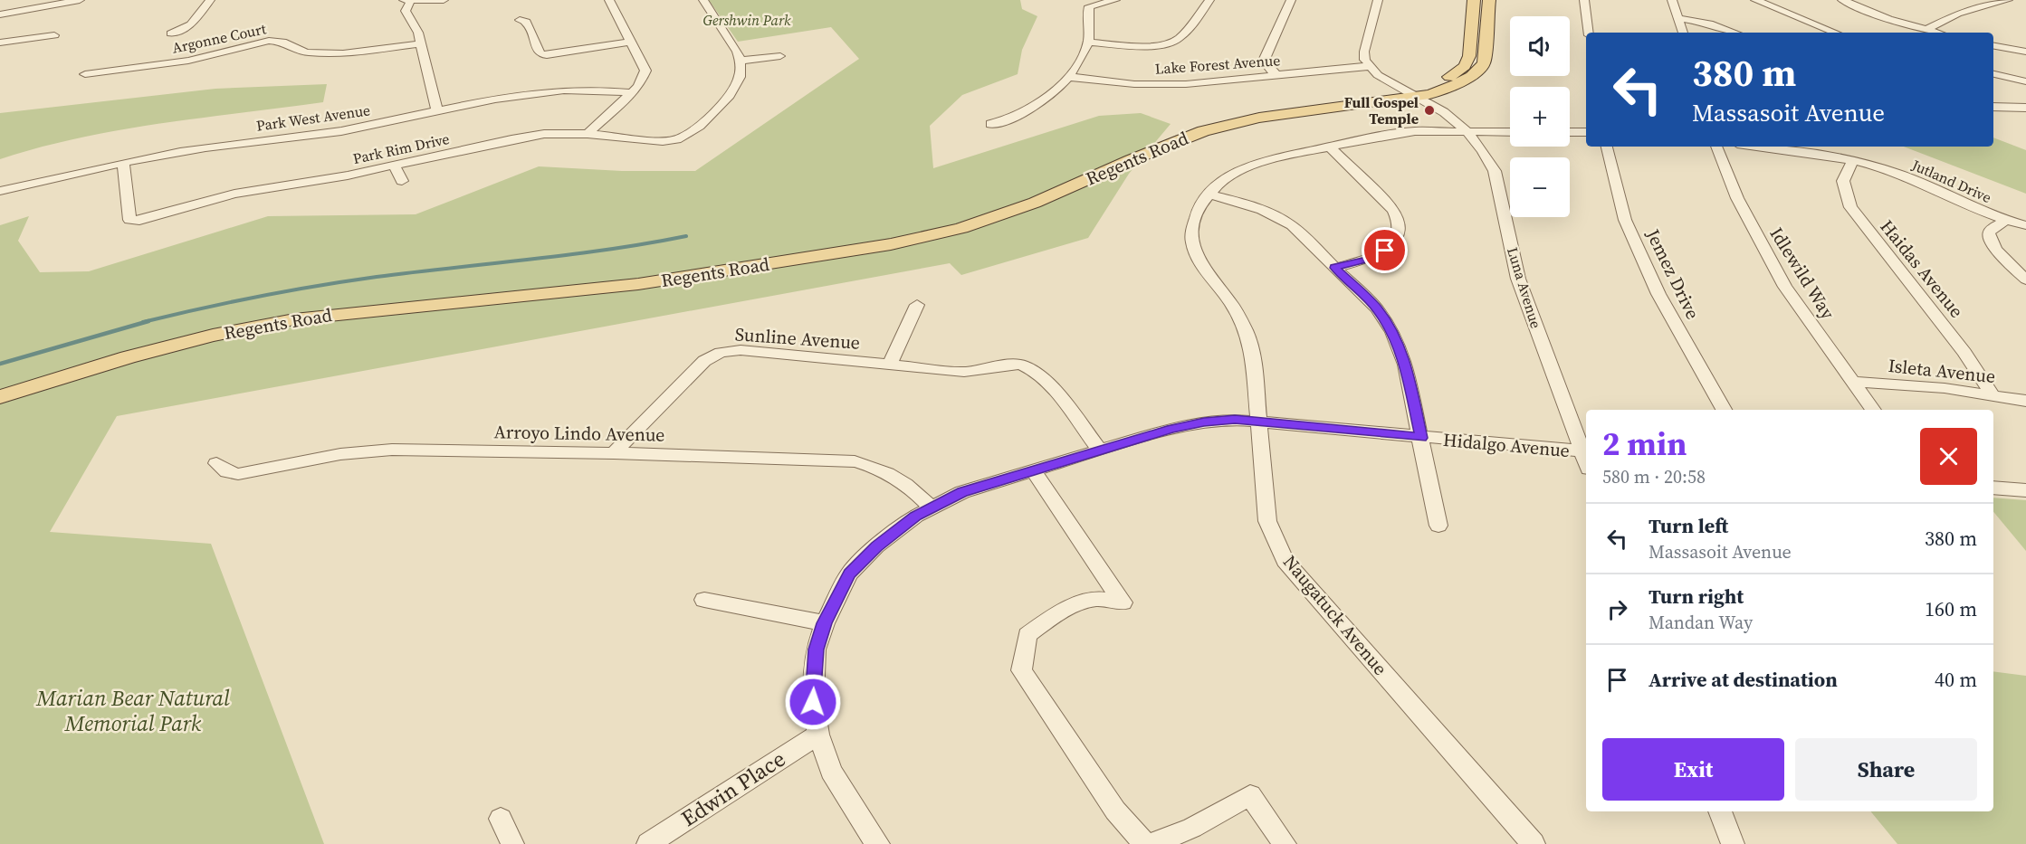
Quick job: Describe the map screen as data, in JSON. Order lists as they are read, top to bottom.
{
  "streets": {
    "main road": ["Regents Road"],
    "street": [
      "Argonne Court",
      "Lake Forest Avenue",
      "Park West Avenue",
      "Park Rim Drive",
      "Jutland Drive",
      "Haidas Avenue",
      "Idlewild Way",
      "Jemez Drive",
      "Luna Avenue",
      "Sunline Avenue",
      "Isleta Avenue",
      "Arroyo Lindo Avenue",
      "Hidalgo Avenue",
      "Naugatuck Avenue",
      "Edwin Place"
    ]
  },
  "crossings": [
    ["Lake Forest Avenue", "Luna Avenue"],
    ["Park West Avenue", "Park Rim Drive"],
    ["Regents Road", "Luna Avenue"],
    ["Jutland Drive", "Haidas Avenue"],
    ["Haidas Avenue", "Isleta Avenue"],
    ["Idlewild Way", "Isleta Avenue"],
    ["Luna Avenue", "Hidalgo Avenue"],
    ["Sunline Avenue", "Arroyo Lindo Avenue"],
    ["Sunline Avenue", "Hidalgo Avenue"],
    ["Arroyo Lindo Avenue", "Hidalgo Avenue"],
    ["Hidalgo Avenue", "Naugatuck Avenue"],
    ["Hidalgo Avenue", "Edwin Place"]
  ],
  "parks": ["Gershwin Park", "Marian Bear Natural Memorial Park"],
  "places": ["Full Gospel Temple"],
  "page": {
    "map_buttons": ["+", "−"],
    "turn": ["380 m", "Massasoit Avenue"],
    "heading": ["2 min", "580 m · 20:58"],
    "list": [
      {
        "name": "Turn left",
        "note": "Massasoit Avenue",
        "value": "380 m"
      },
      {
        "name": "Turn right",
        "note": "Mandan Way",
        "value": "160 m"
      },
      {
        "name": "Arrive at destination",
        "value": "40 m"
      }
    ],
    "buttons": ["Exit", "Share"]
  }
}
